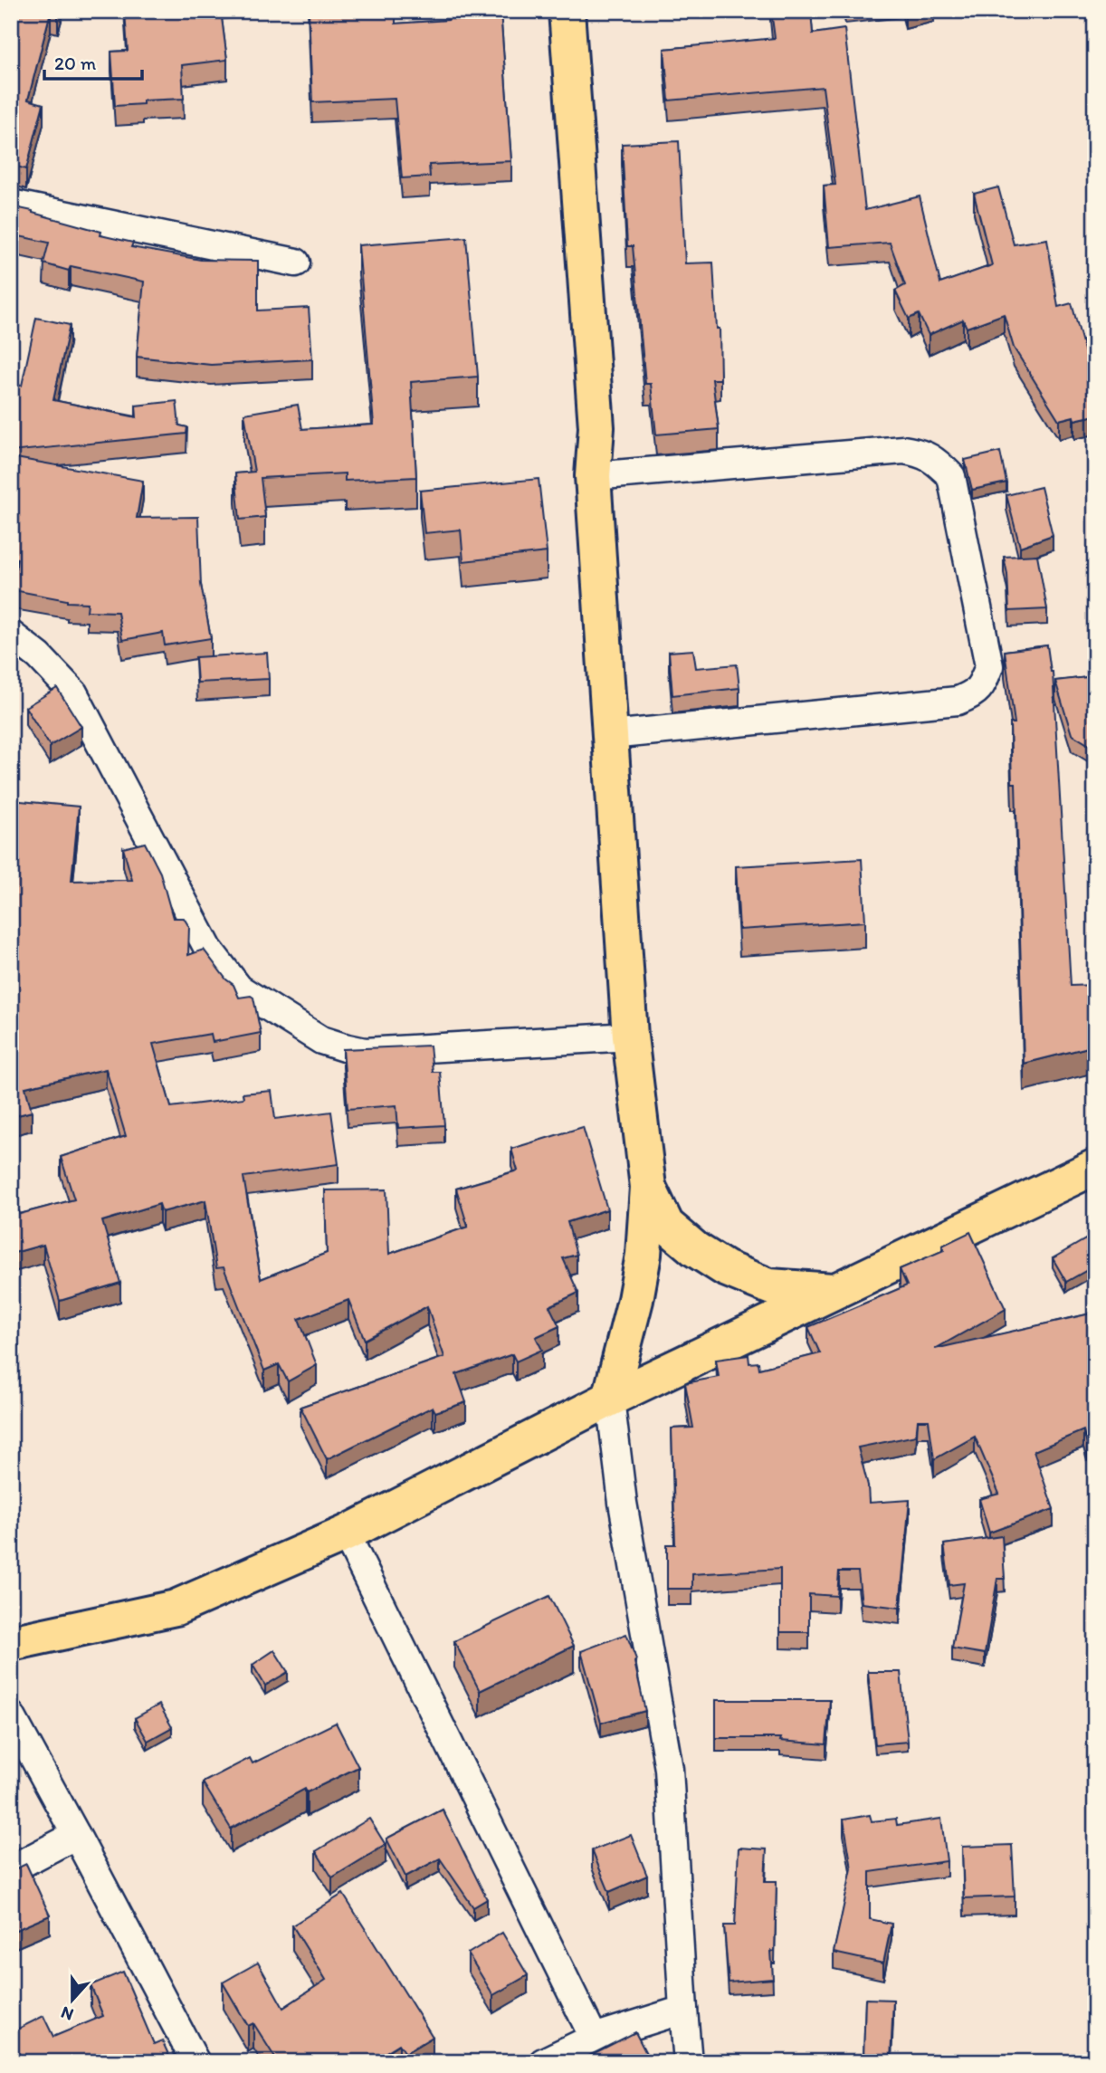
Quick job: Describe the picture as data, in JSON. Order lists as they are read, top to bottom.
{
  "scale_bar": "20 m",
  "north": "bottom"
}
